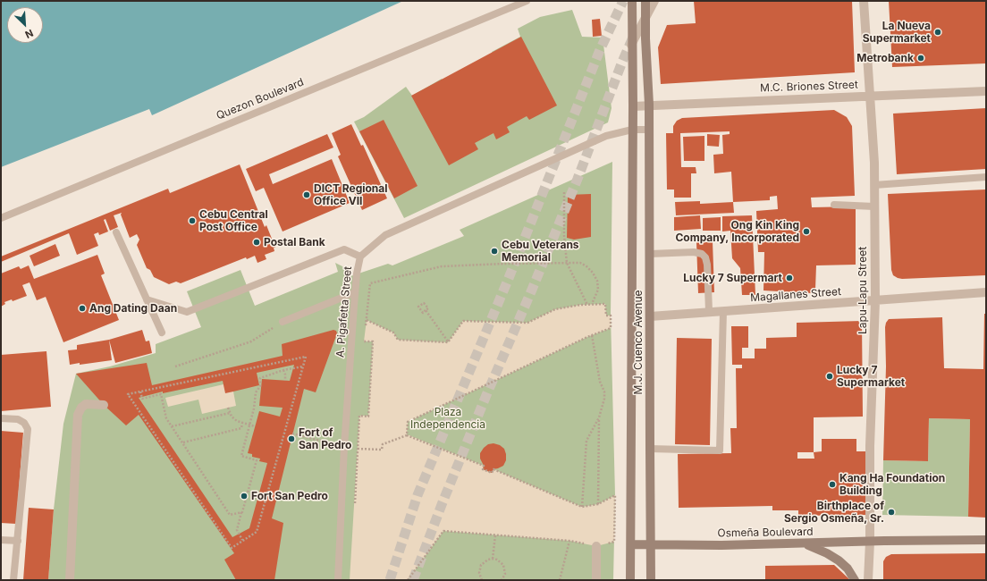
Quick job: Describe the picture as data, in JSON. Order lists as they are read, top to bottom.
{
  "streets": {
    "main road": ["M.J. Cuenco Avenue", "Osmeña Boulevard"],
    "street": ["M.C. Briones Street", "Lapu-Lapu Street", "Magallanes Street"],
    "lane": ["Quezon Boulevard", "A. Pigafetta Street"]
  },
  "crossings": [
    ["M.C. Briones Street", "Lapu-Lapu Street"],
    ["M.C. Briones Street", "M.J. Cuenco Avenue"],
    ["Lapu-Lapu Street", "Magallanes Street"],
    ["Lapu-Lapu Street", "Osmeña Boulevard"],
    ["Magallanes Street", "M.J. Cuenco Avenue"],
    ["A. Pigafetta Street", "M.J. Cuenco Avenue"],
    ["M.J. Cuenco Avenue", "Osmeña Boulevard"]
  ],
  "parks": ["Plaza Independencia"],
  "places": [
    "La Nueva Supermarket",
    "Metrobank",
    "DICT Regional Office VII",
    "Cebu Central Post Office",
    "Ong Kin King Company, Incorporated",
    "Postal Bank",
    "Cebu Veterans Memorial",
    "Lucky 7 Supermart",
    "Ang Dating Daan",
    "Lucky 7 Supermarket",
    "Fort of San Pedro",
    "Kang Ha Foundation Building",
    "Fort San Pedro",
    "Birthplace of Sergio Osmeña, Sr."
  ],
  "north": "bottom right"
}
